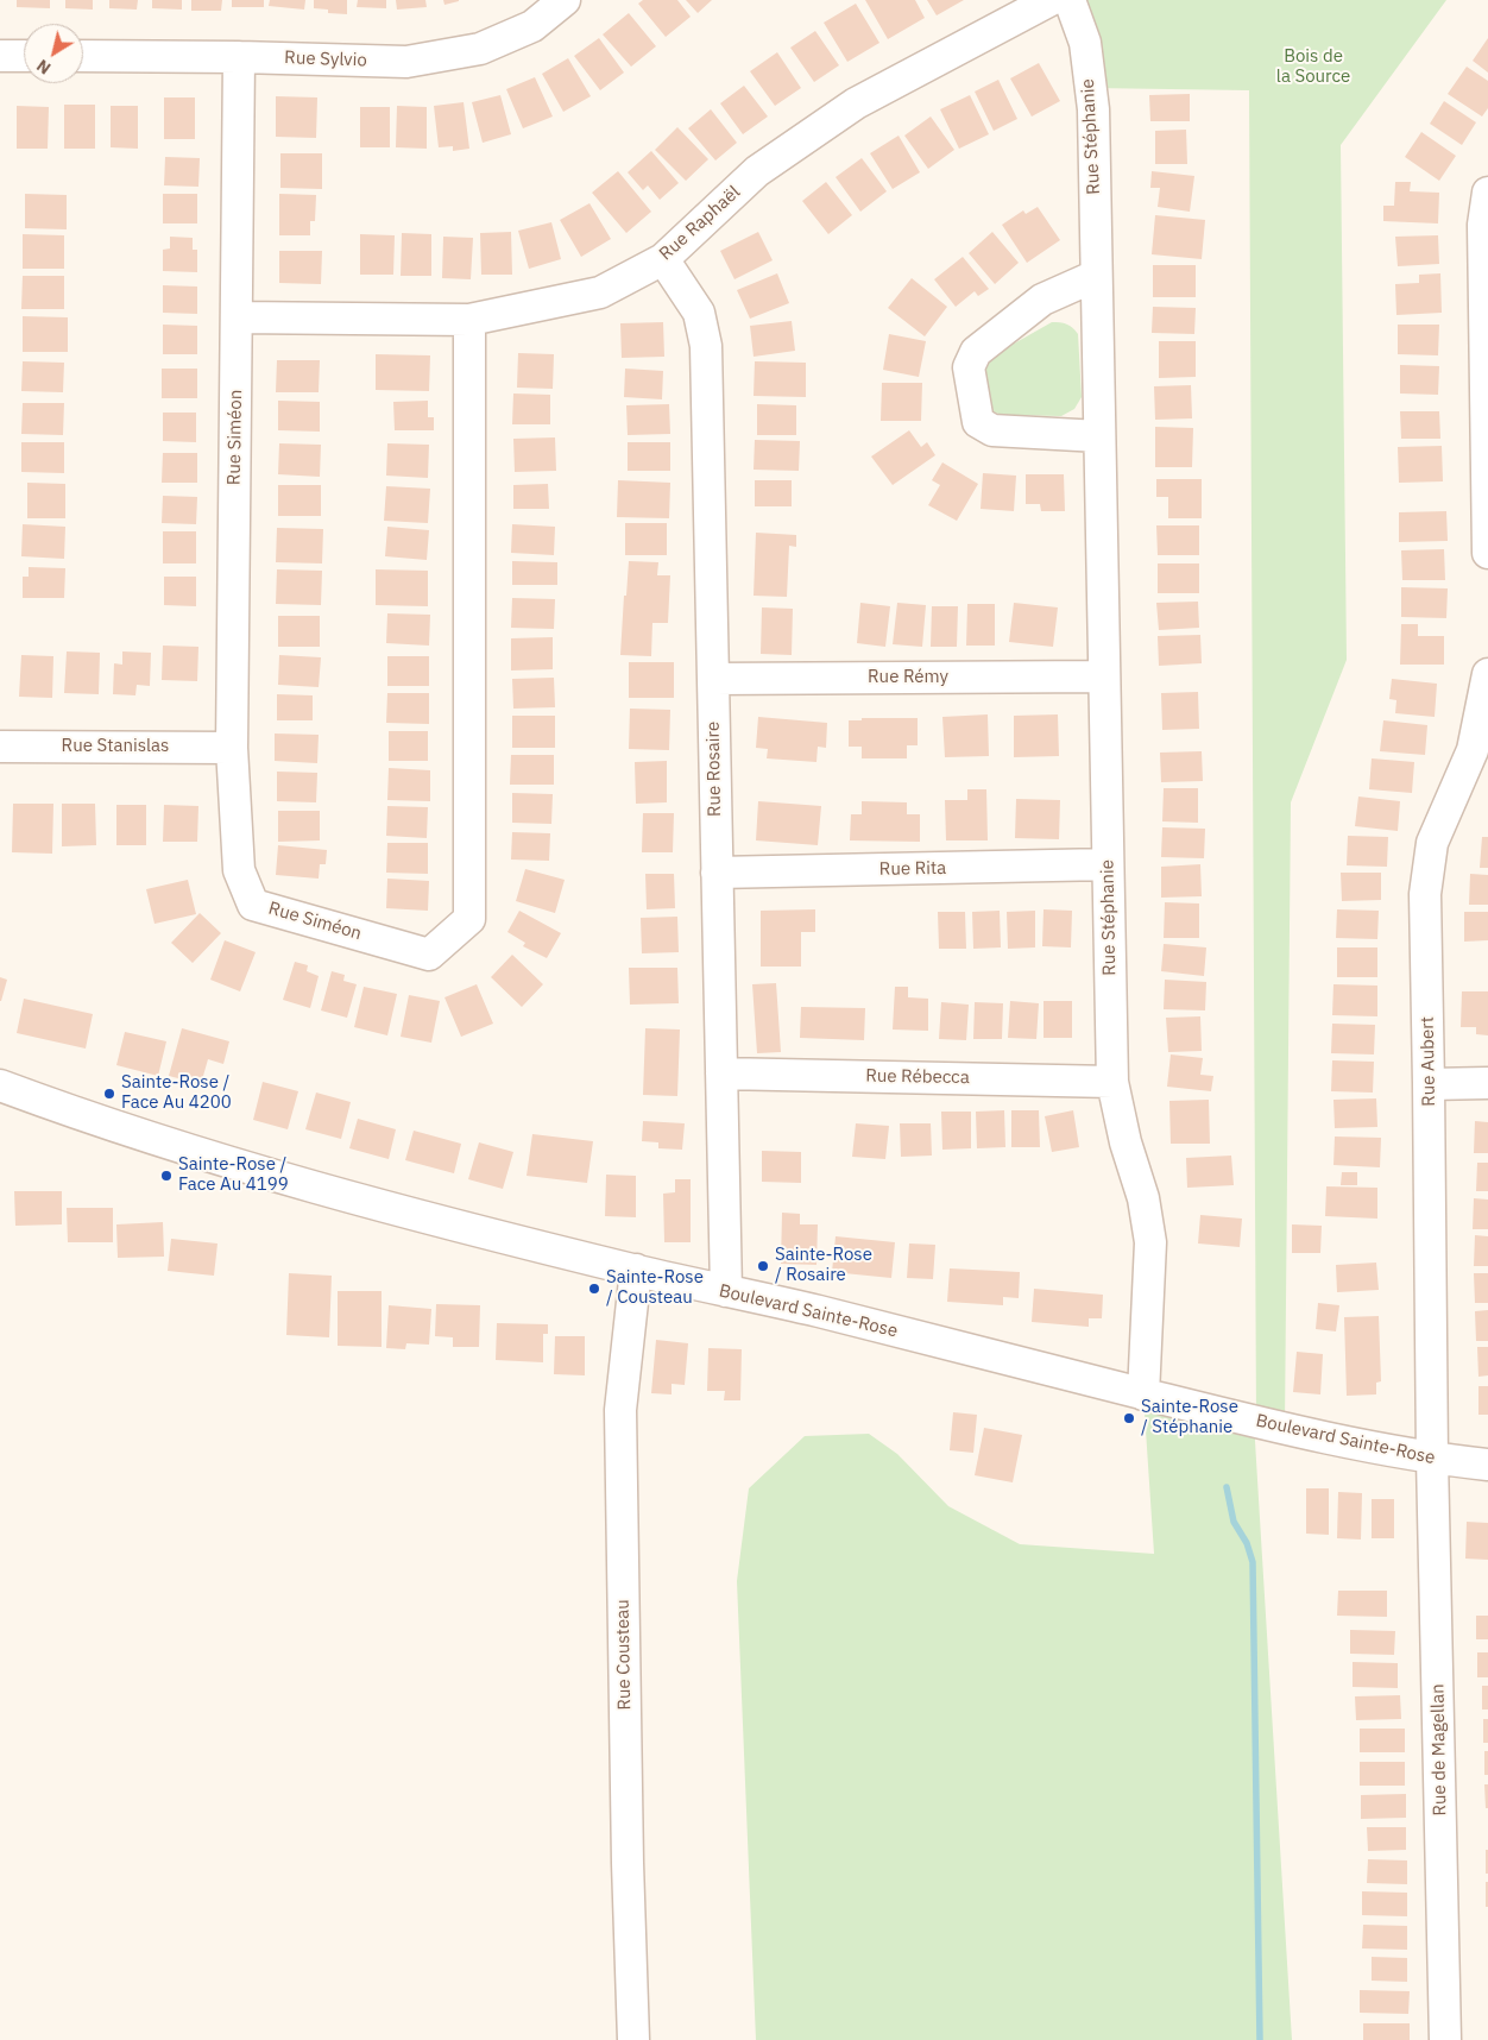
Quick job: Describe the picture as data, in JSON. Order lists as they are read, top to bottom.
{
  "streets": {
    "street": [
      "Rue Sylvio",
      "Rue Stéphanie",
      "Rue Raphaël",
      "Rue Siméon",
      "Rue Rémy",
      "Rue Stanislas",
      "Rue Rosaire",
      "Rue Rita",
      "Rue Aubert",
      "Rue Rébecca",
      "Boulevard Sainte-Rose",
      "Rue Cousteau",
      "Rue de Magellan"
    ]
  },
  "crossings": [
    ["Rue Sylvio", "Rue Siméon"],
    ["Rue Stéphanie", "Rue Rémy"],
    ["Rue Stéphanie", "Rue Rita"],
    ["Rue Stéphanie", "Rue Rébecca"],
    ["Rue Stéphanie", "Boulevard Sainte-Rose"],
    ["Rue Raphaël", "Rue Siméon"],
    ["Rue Raphaël", "Rue Rosaire"],
    ["Rue Siméon", "Rue Stanislas"],
    ["Rue Rémy", "Rue Rosaire"],
    ["Rue Rosaire", "Rue Rita"],
    ["Rue Rosaire", "Rue Rébecca"],
    ["Rue Rosaire", "Boulevard Sainte-Rose"],
    ["Rue Aubert", "Boulevard Sainte-Rose"],
    ["Rue Aubert", "Rue de Magellan"],
    ["Boulevard Sainte-Rose", "Rue Cousteau"],
    ["Boulevard Sainte-Rose", "Rue de Magellan"]
  ],
  "parks": ["Bois de la Source"],
  "places": [
    "Sainte-Rose / Face Au 4200",
    "Sainte-Rose / Face Au 4199",
    "Sainte-Rose / Rosaire",
    "Sainte-Rose / Cousteau",
    "Sainte-Rose / Stéphanie"
  ],
  "north": "bottom left"
}
